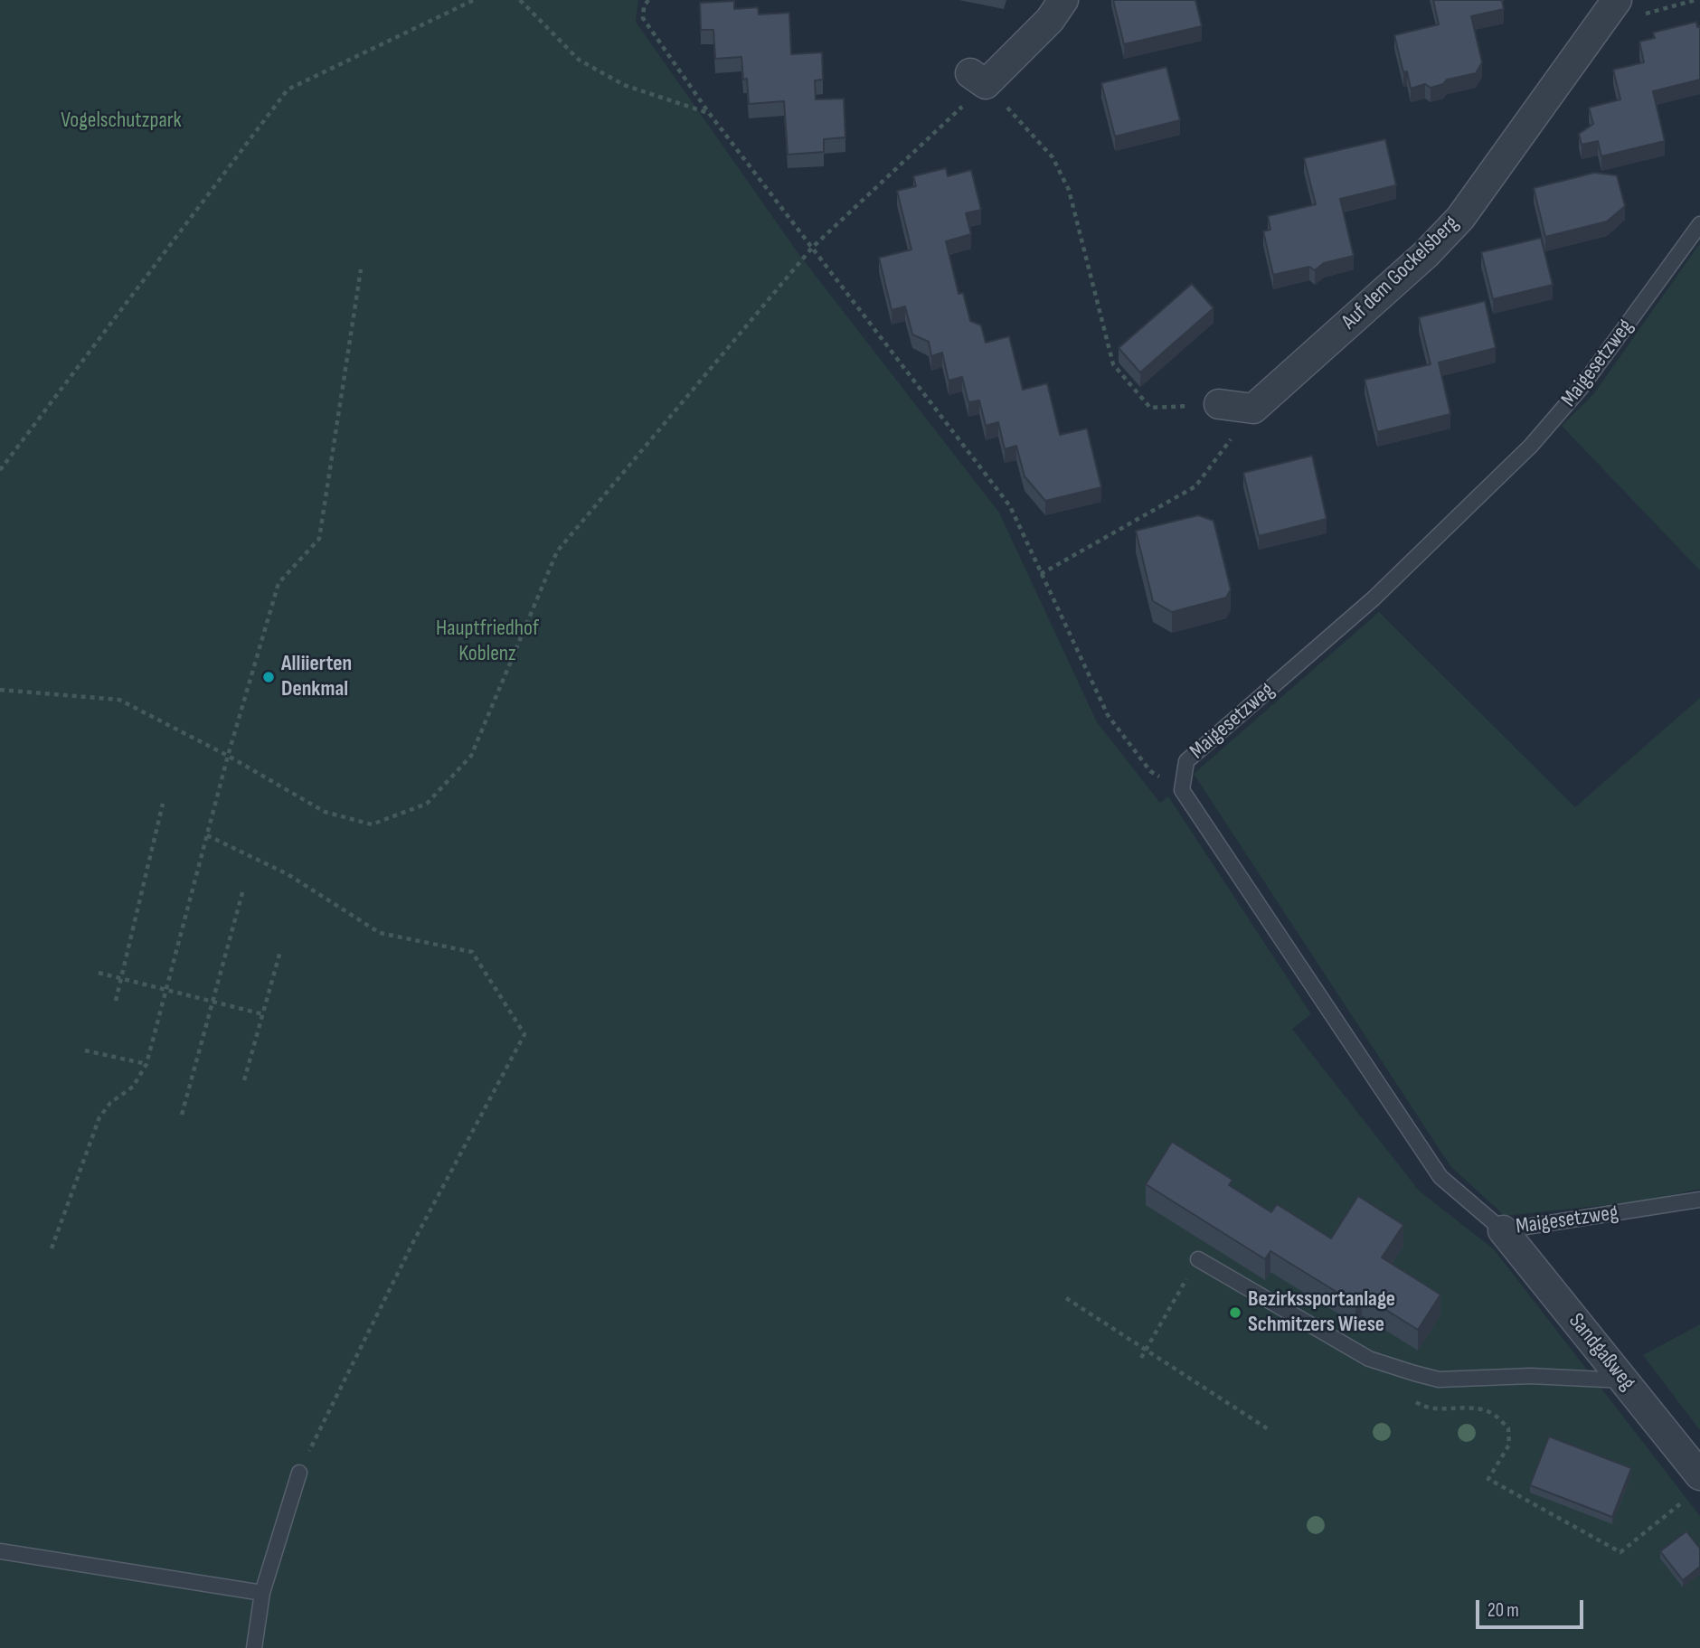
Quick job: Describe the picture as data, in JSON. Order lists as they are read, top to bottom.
{
  "streets": {
    "street": ["Auf dem Gockelsberg", "Sandgaßweg"],
    "lane": ["Maigesetzweg"]
  },
  "crossings": [
    ["Maigesetzweg", "Sandgaßweg"]
  ],
  "parks": ["Vogelschutzpark", "Hauptfriedhof Koblenz"],
  "places": ["Alliierten Denkmal", "Bezirkssportanlage Schmitzers Wiese"],
  "scale_bar": "20 m"
}
